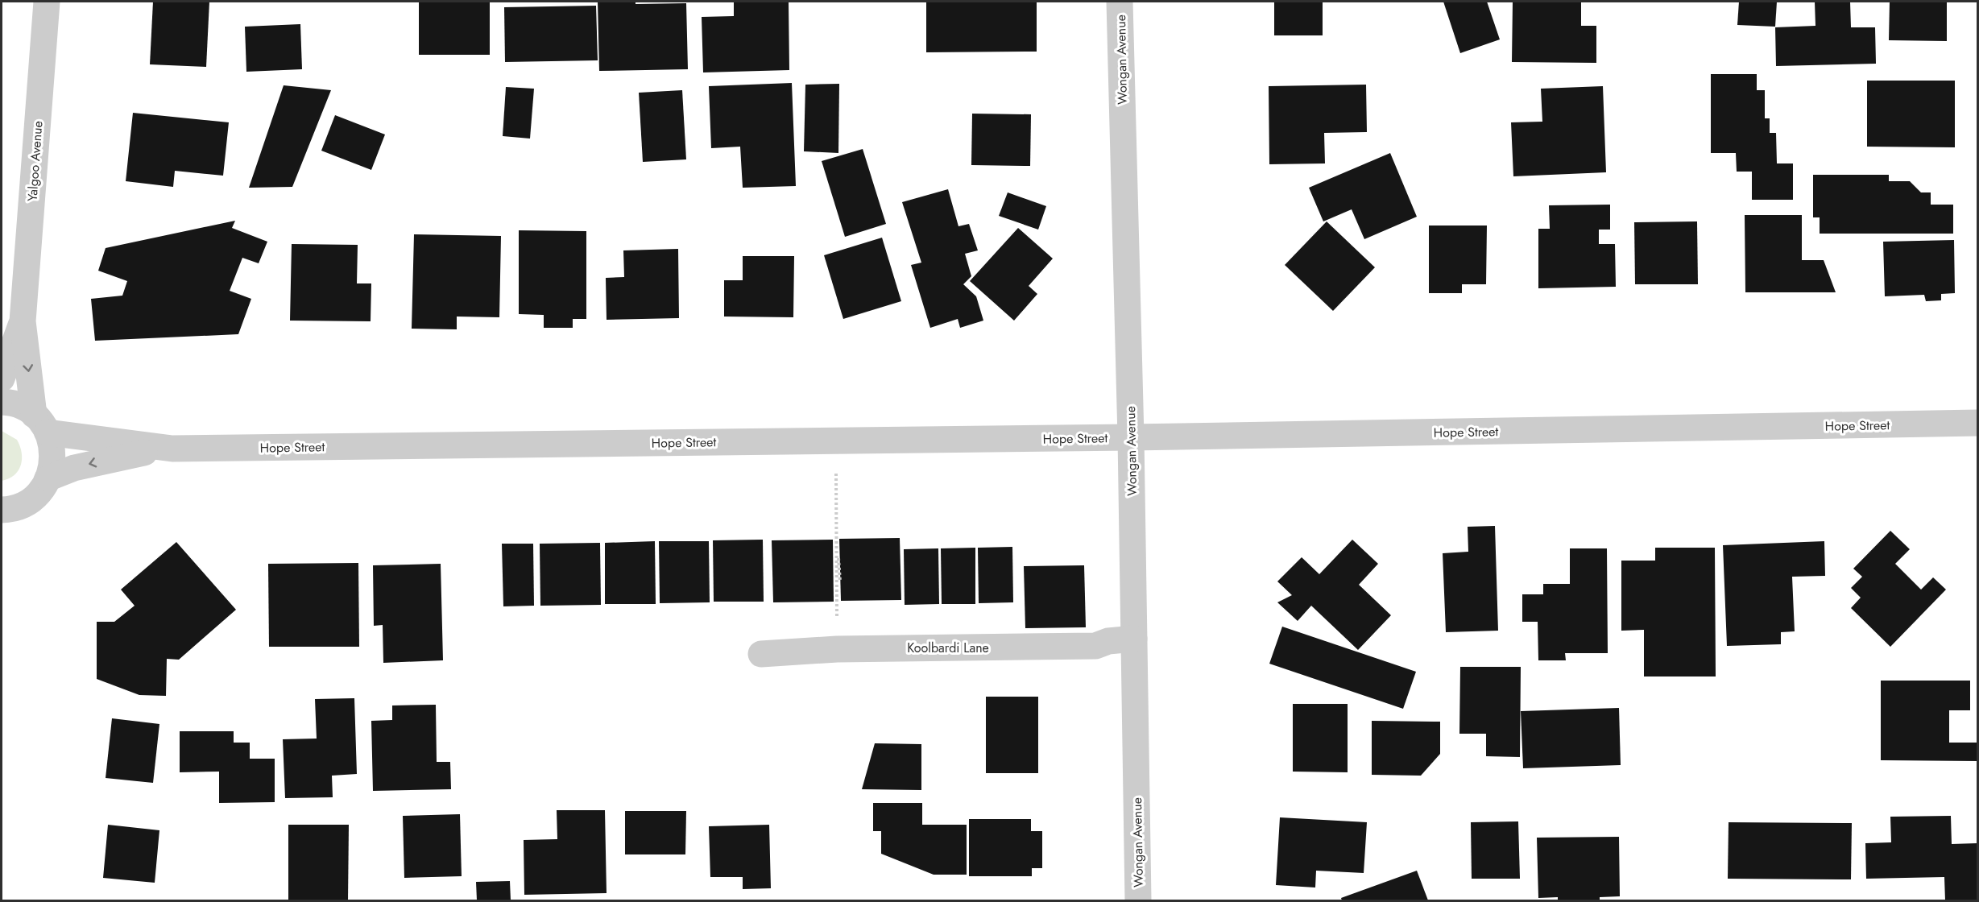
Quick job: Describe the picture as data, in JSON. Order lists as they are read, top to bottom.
{
  "streets": {
    "street": [
      "Wongan Avenue",
      "Yalgoo Avenue",
      "Hope Street",
      "Koolbardi Lane"
    ]
  },
  "crossings": [
    ["Wongan Avenue", "Hope Street"],
    ["Wongan Avenue", "Koolbardi Lane"],
    ["Yalgoo Avenue", "Hope Street"]
  ]
}
